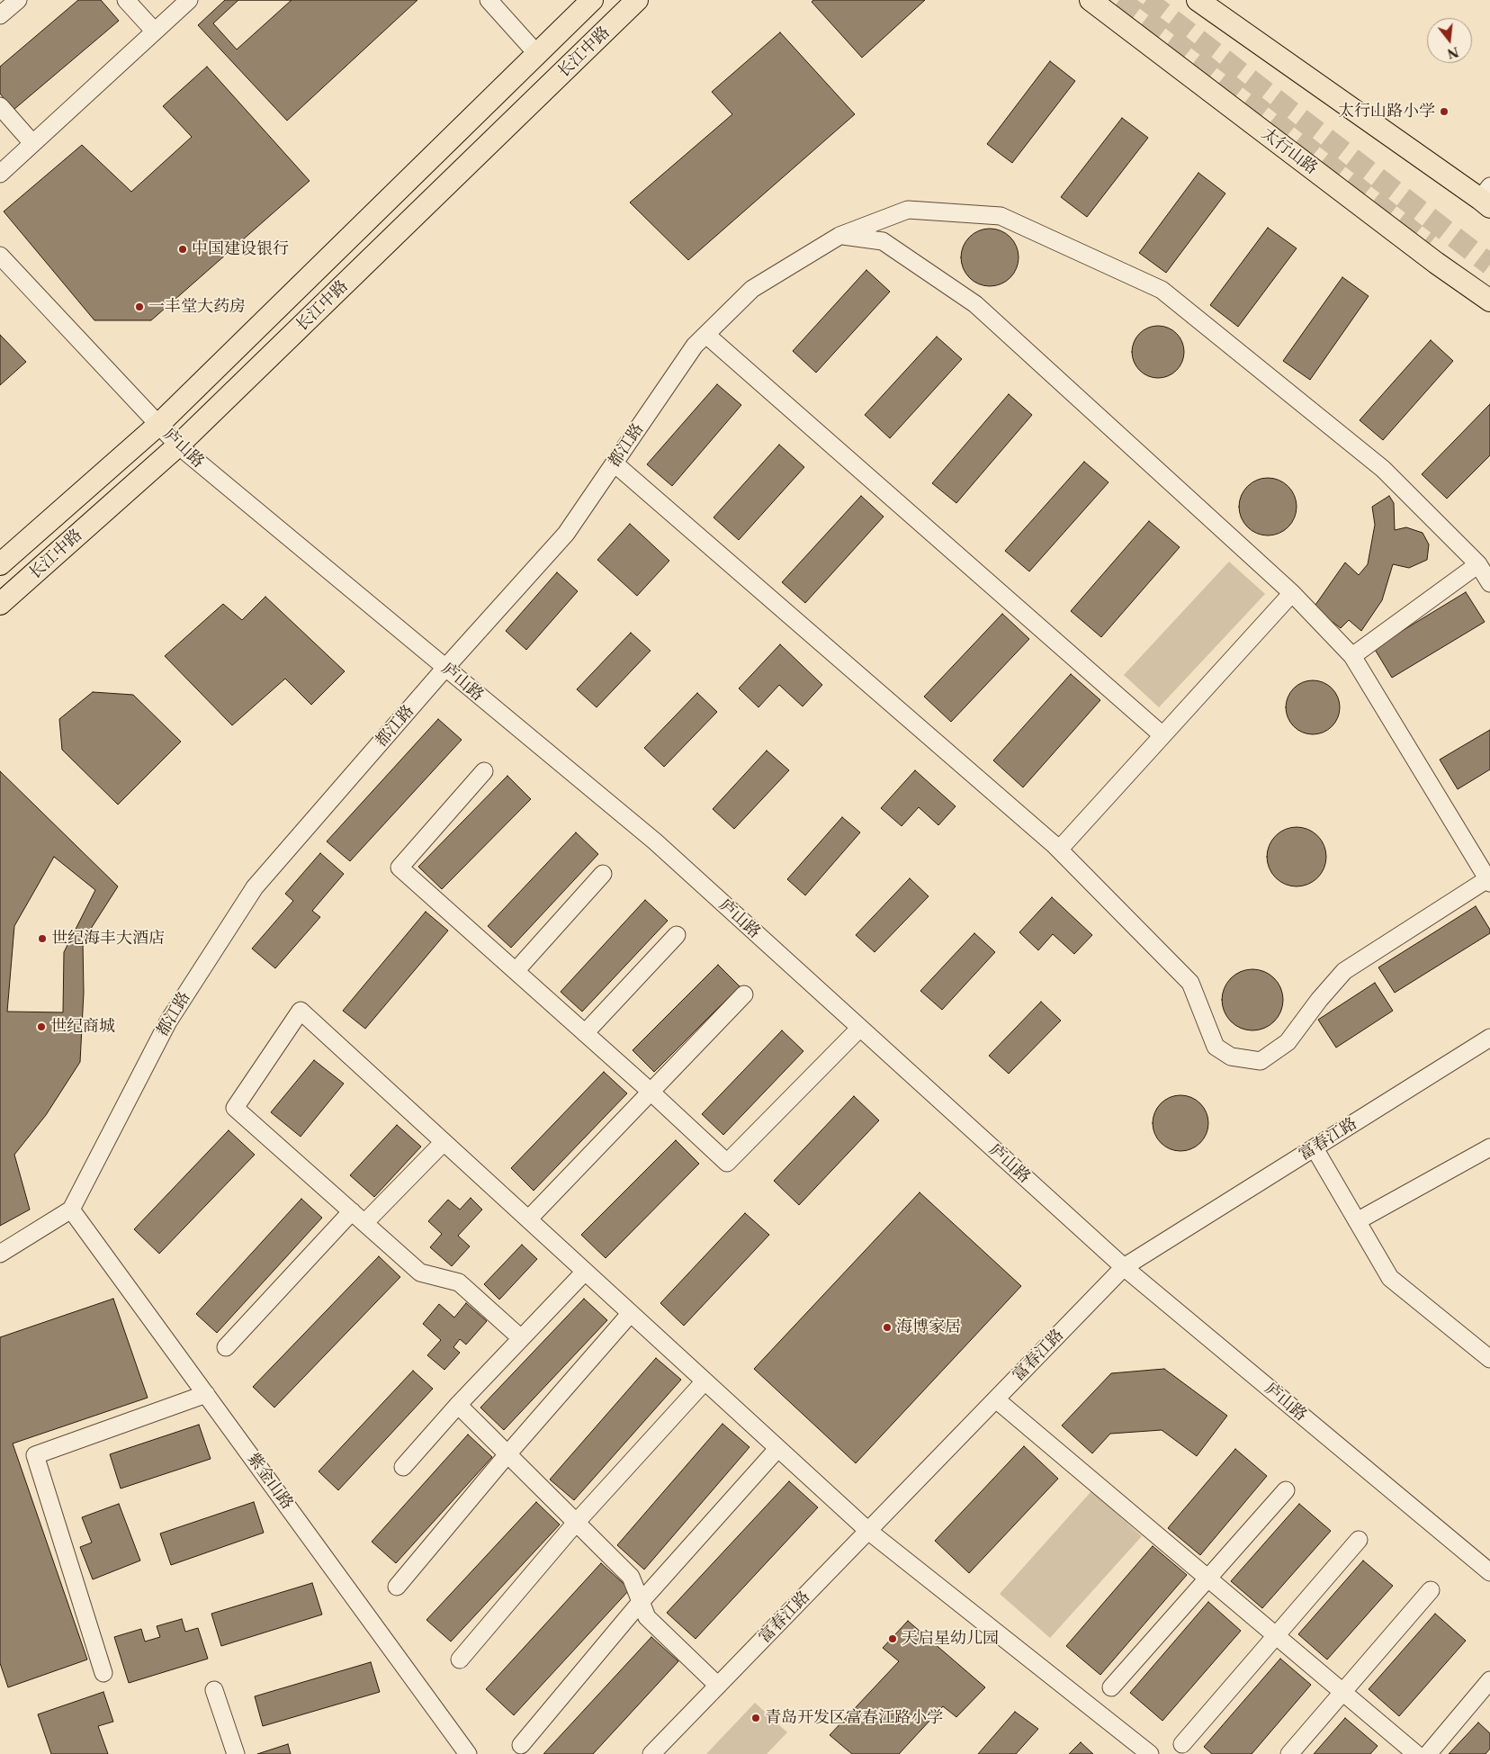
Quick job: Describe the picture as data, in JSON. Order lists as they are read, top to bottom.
{
  "streets": {
    "main road": ["长江中路", "太行山路"],
    "street": [
      "都江路",
      "庐山路",
      "富春江路",
      "紫金山路"
    ]
  },
  "crossings": [
    ["长江中路", "庐山路"],
    ["都江路", "庐山路"],
    ["都江路", "紫金山路"],
    ["庐山路", "富春江路"]
  ],
  "places": [
    "太行山路小学",
    "中国建设银行",
    "一丰堂大药房",
    "世纪海丰大酒店",
    "世纪商城",
    "海博家居",
    "天启星幼儿园",
    "青岛开发区富春江路小学"
  ],
  "north": "bottom"
}
